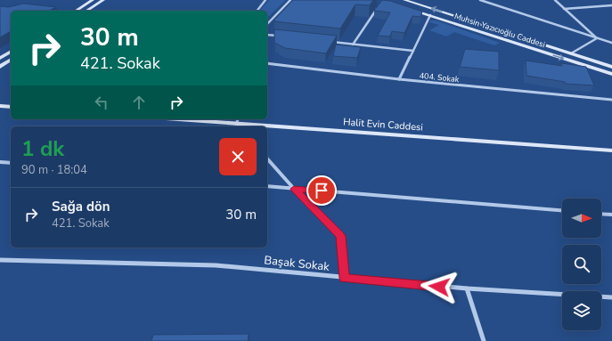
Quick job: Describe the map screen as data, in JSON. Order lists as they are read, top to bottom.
{
  "streets": {
    "main road": ["Muhsin Yazıcıoğlu Caddesi", "Halit Evin Caddesi"],
    "street": ["404. Sokak", "Başak Sokak"]
  },
  "north": "right",
  "page": {
    "turn": ["30 m", "421. Sokak"],
    "heading": ["1 dk", "90 m · 18:04"],
    "list": [
      {
        "name": "Sağa dön",
        "note": "421. Sokak",
        "value": "30 m"
      }
    ]
  }
}
